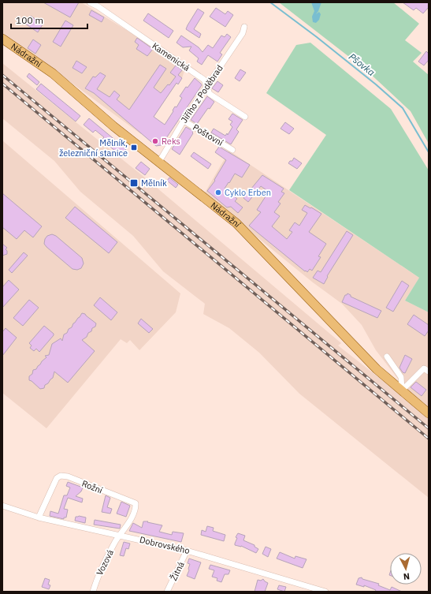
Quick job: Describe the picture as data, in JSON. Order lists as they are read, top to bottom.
{
  "streets": {
    "main road": ["Nádražní"],
    "street": [
      "Kamenická",
      "Jiřího z Poděbrad",
      "Poštovní",
      "Rožní",
      "Dobrovského",
      "Vozová",
      "Žitná"
    ]
  },
  "crossings": [
    ["Nádražní", "Jiřího z Poděbrad"],
    ["Kamenická", "Jiřího z Poděbrad"],
    ["Jiřího z Poděbrad", "Poštovní"],
    ["Rožní", "Dobrovského"],
    ["Rožní", "Vozová"],
    ["Dobrovského", "Vozová"],
    ["Dobrovského", "Žitná"]
  ],
  "water": ["Pšovka"],
  "places": {
    "other": ["Reks", "Cyklo Erben"],
    "transit": ["Mělník, železniční stanice", "Mělník"]
  },
  "scale_bar": "100 m",
  "north": "bottom"
}
